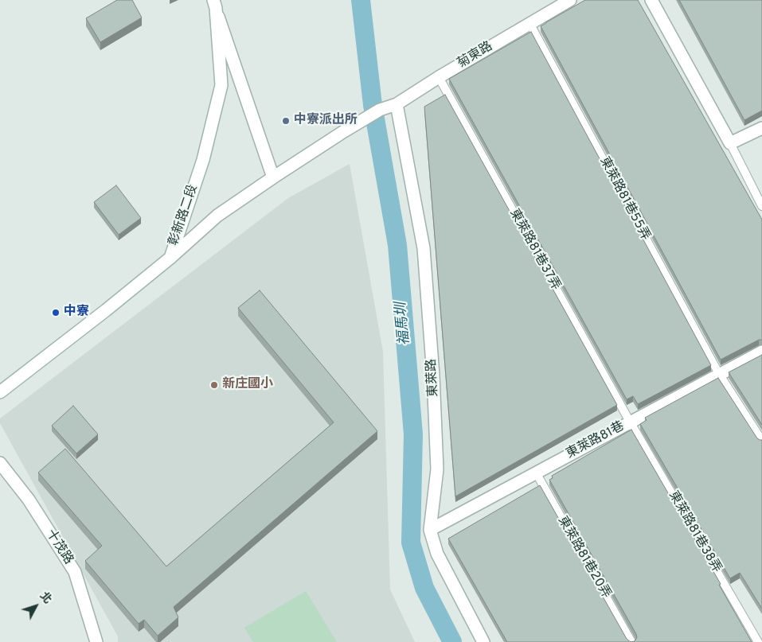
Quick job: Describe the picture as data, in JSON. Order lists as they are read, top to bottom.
{
  "streets": {
    "street": [
      "菊東路",
      "彰新路二段",
      "東萊路",
      "東萊路81巷",
      "十茂路"
    ],
    "lane": [
      "東萊路81巷55弄",
      "東萊路81巷37弄",
      "東萊路81巷38弄",
      "東萊路81巷20弄"
    ]
  },
  "crossings": [
    ["菊東路", "東萊路81巷55弄"],
    ["菊東路", "東萊路81巷37弄"],
    ["菊東路", "東萊路"],
    ["東萊路81巷55弄", "東萊路81巷"],
    ["東萊路81巷37弄", "東萊路81巷"],
    ["東萊路81巷37弄", "東萊路81巷38弄"],
    ["東萊路", "東萊路81巷"],
    ["東萊路81巷", "東萊路81巷38弄"],
    ["東萊路81巷", "東萊路81巷20弄"]
  ],
  "water": ["福馬圳"],
  "places": ["中寮派出所", "中寮", "新庄國小"],
  "north": "top right"
}
